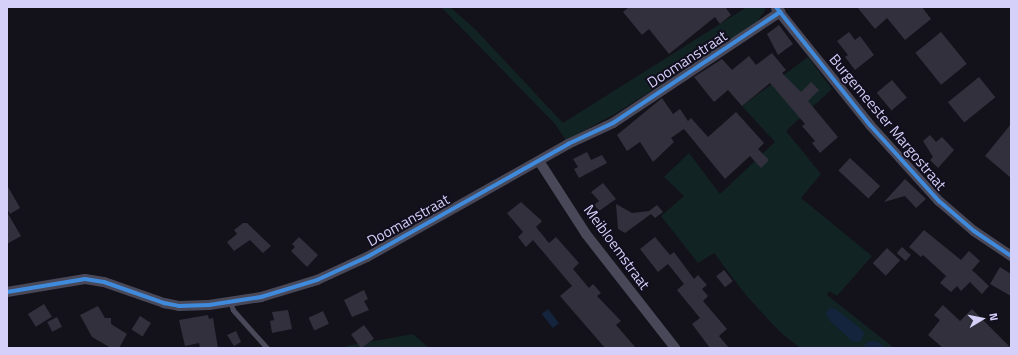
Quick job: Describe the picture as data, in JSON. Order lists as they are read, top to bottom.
{
  "streets": {
    "street": ["Doomanstraat", "Burgemeester Margostraat", "Meibloemstraat"]
  },
  "crossings": [
    ["Doomanstraat", "Burgemeester Margostraat"],
    ["Doomanstraat", "Meibloemstraat"]
  ],
  "north": "right"
}
